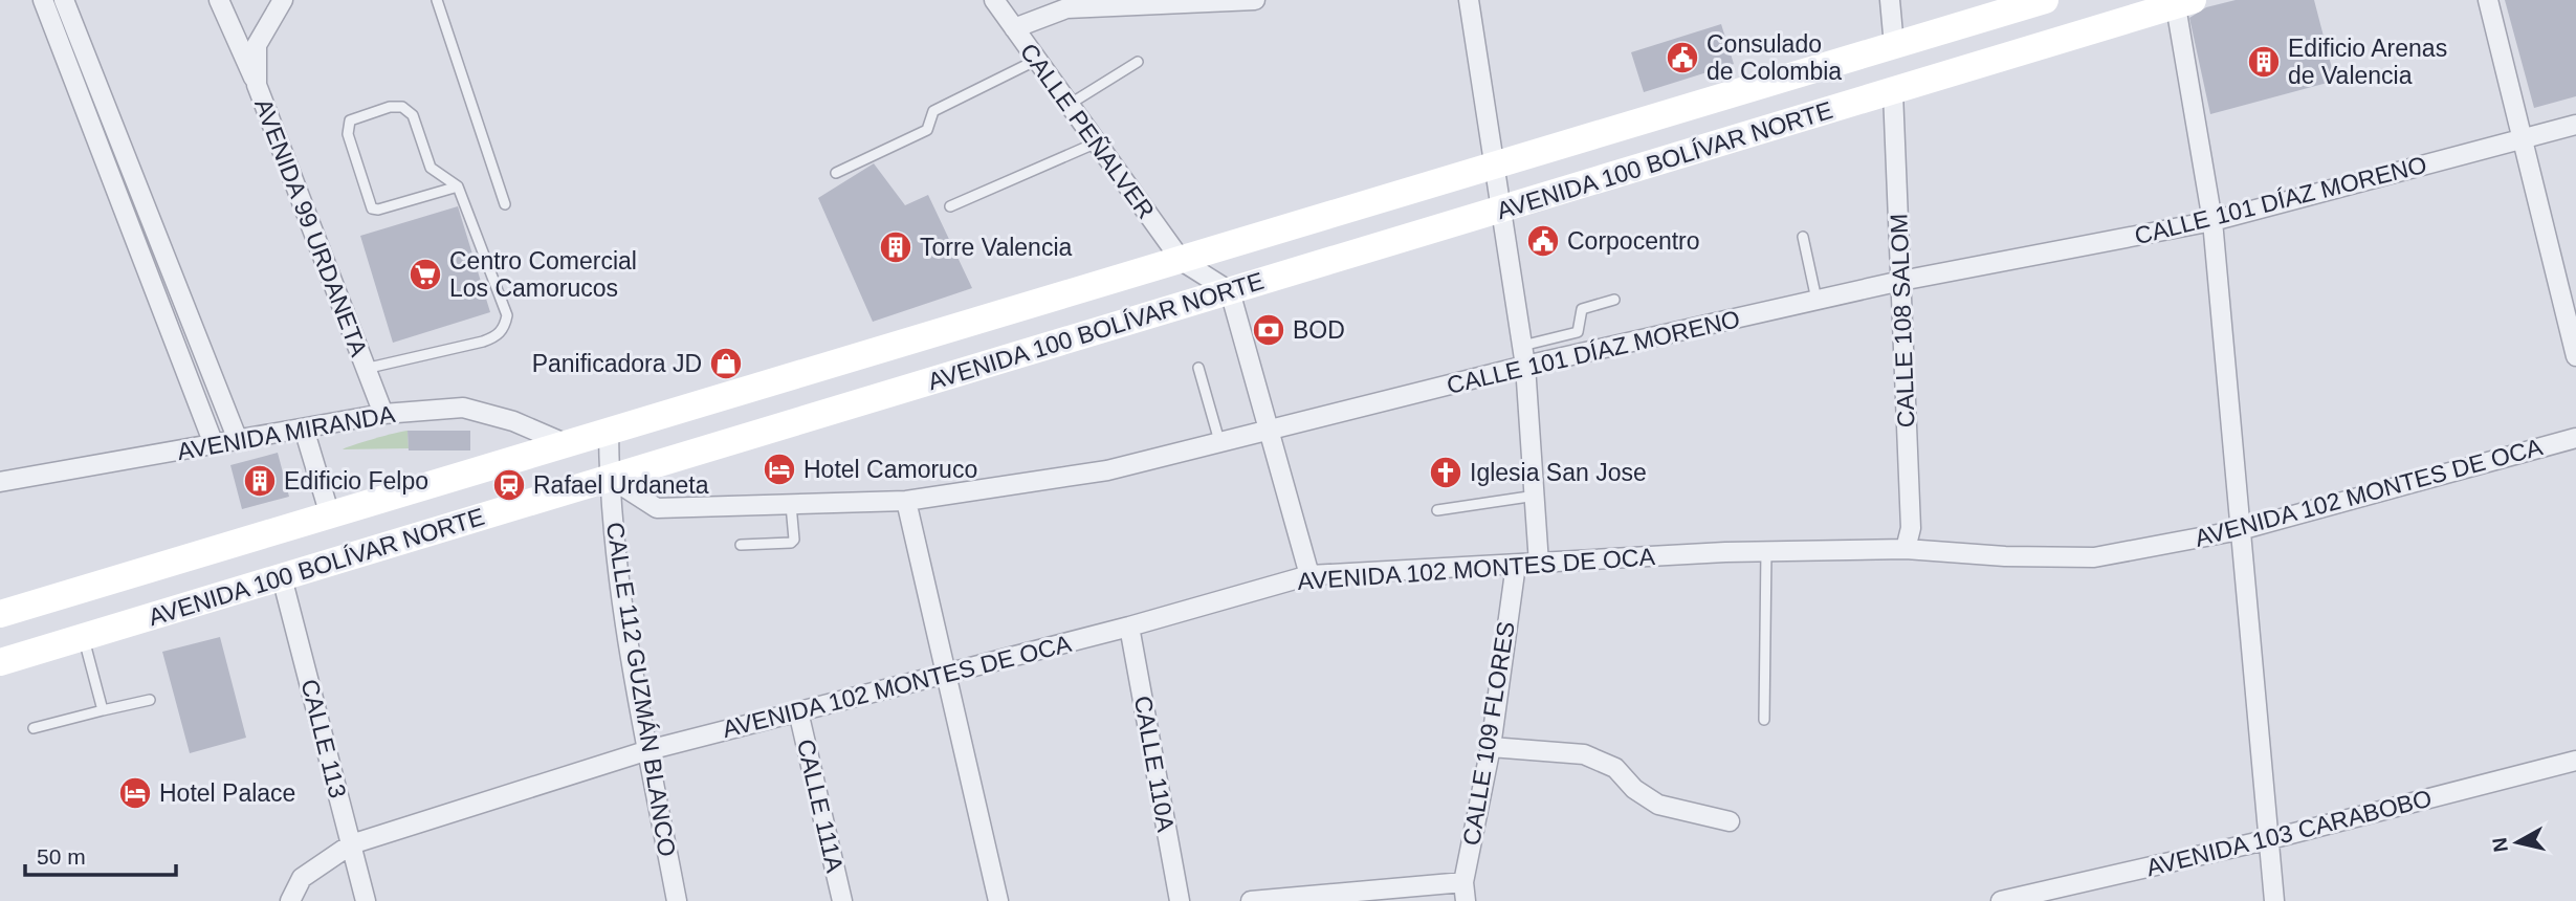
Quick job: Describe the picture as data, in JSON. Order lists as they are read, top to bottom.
{
  "streets": {
    "main road": ["AVENIDA 100 BOLÍVAR NORTE"],
    "street": [
      "CALLE PEÑALVER",
      "CALLE 101 DÍAZ MORENO",
      "AVENIDA 99 URDANETA",
      "CALLE 108 SALOM",
      "AVENIDA MIRANDA",
      "AVENIDA 102 MONTES DE OCA",
      "CALLE 112 GUZMÁN BLANCO",
      "CALLE 109 FLORES",
      "CALLE 113",
      "CALLE 110A",
      "CALLE 111A",
      "AVENIDA 103 CARABOBO"
    ]
  },
  "crossings": [
    ["CALLE PEÑALVER", "AVENIDA 100 BOLÍVAR NORTE"],
    ["AVENIDA 100 BOLÍVAR NORTE", "CALLE 101 DÍAZ MORENO"],
    ["AVENIDA 100 BOLÍVAR NORTE", "CALLE 108 SALOM"],
    ["AVENIDA 100 BOLÍVAR NORTE", "AVENIDA MIRANDA"],
    ["AVENIDA 100 BOLÍVAR NORTE", "CALLE 112 GUZMÁN BLANCO"],
    ["AVENIDA 100 BOLÍVAR NORTE", "CALLE 113"],
    ["CALLE 101 DÍAZ MORENO", "CALLE 108 SALOM"],
    ["CALLE 101 DÍAZ MORENO", "CALLE 112 GUZMÁN BLANCO"],
    ["AVENIDA 99 URDANETA", "AVENIDA MIRANDA"],
    ["CALLE 108 SALOM", "AVENIDA 102 MONTES DE OCA"],
    ["AVENIDA 102 MONTES DE OCA", "CALLE 112 GUZMÁN BLANCO"],
    ["AVENIDA 102 MONTES DE OCA", "CALLE 109 FLORES"],
    ["AVENIDA 102 MONTES DE OCA", "CALLE 113"],
    ["AVENIDA 102 MONTES DE OCA", "CALLE 110A"],
    ["AVENIDA 102 MONTES DE OCA", "CALLE 111A"]
  ],
  "places": {
    "public building": ["Consulado de Colombia", "Corpocentro"],
    "building": ["Edificio Arenas de Valencia", "Torre Valencia", "Edificio Felpo"],
    "supermarket": ["Centro Comercial Los Camorucos"],
    "bank": ["BOD"],
    "shop": ["Panificadora JD"],
    "hotel": ["Hotel Camoruco", "Hotel Palace"],
    "church": ["Iglesia San Jose"],
    "station": ["Rafael Urdaneta"]
  },
  "scale_bar": "50 m",
  "north": "left"
}
